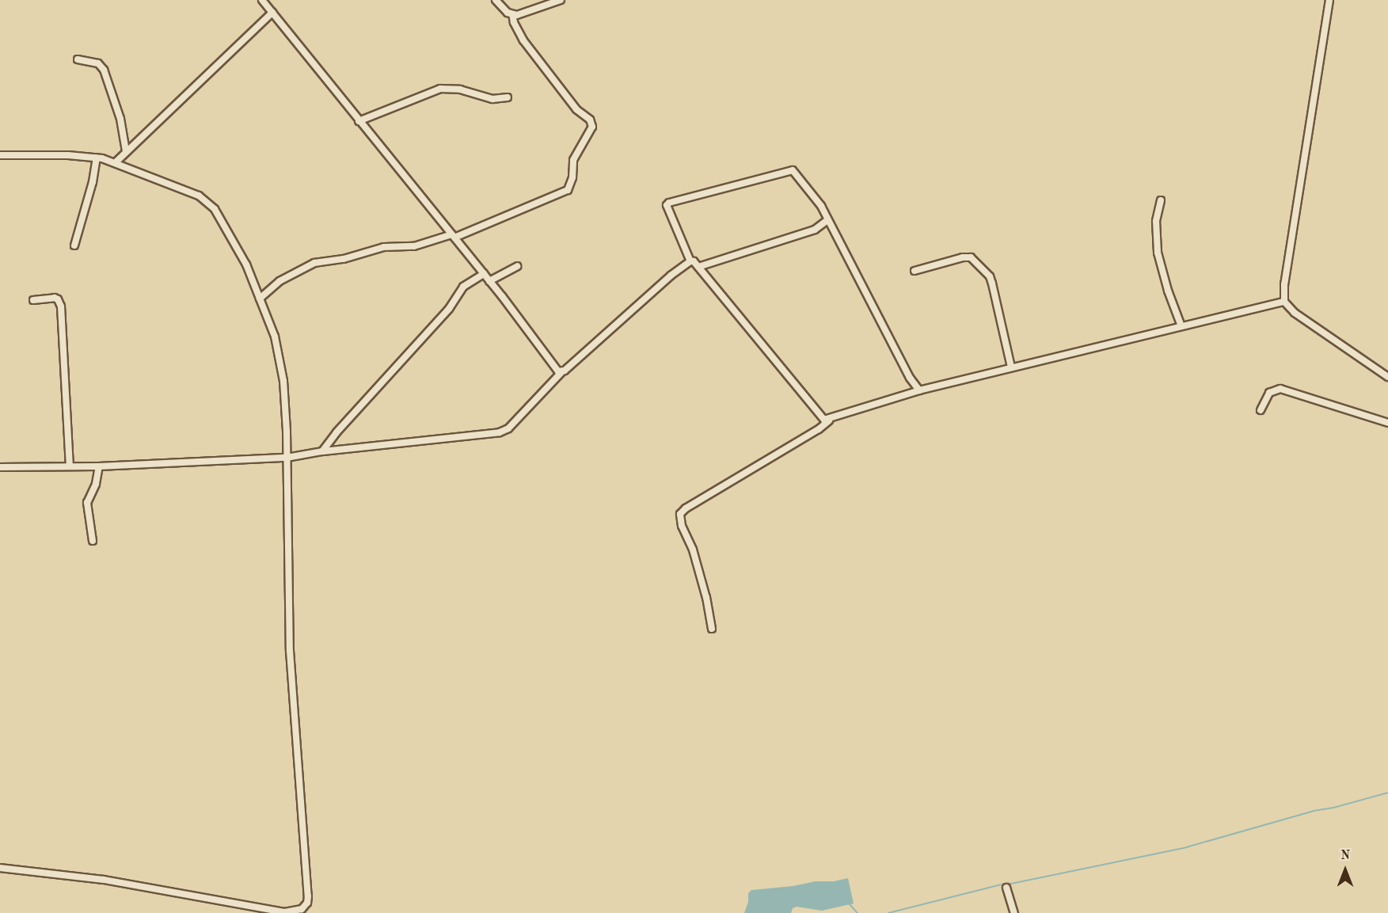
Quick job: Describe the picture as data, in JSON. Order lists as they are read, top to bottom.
{
  "north": "top"
}
